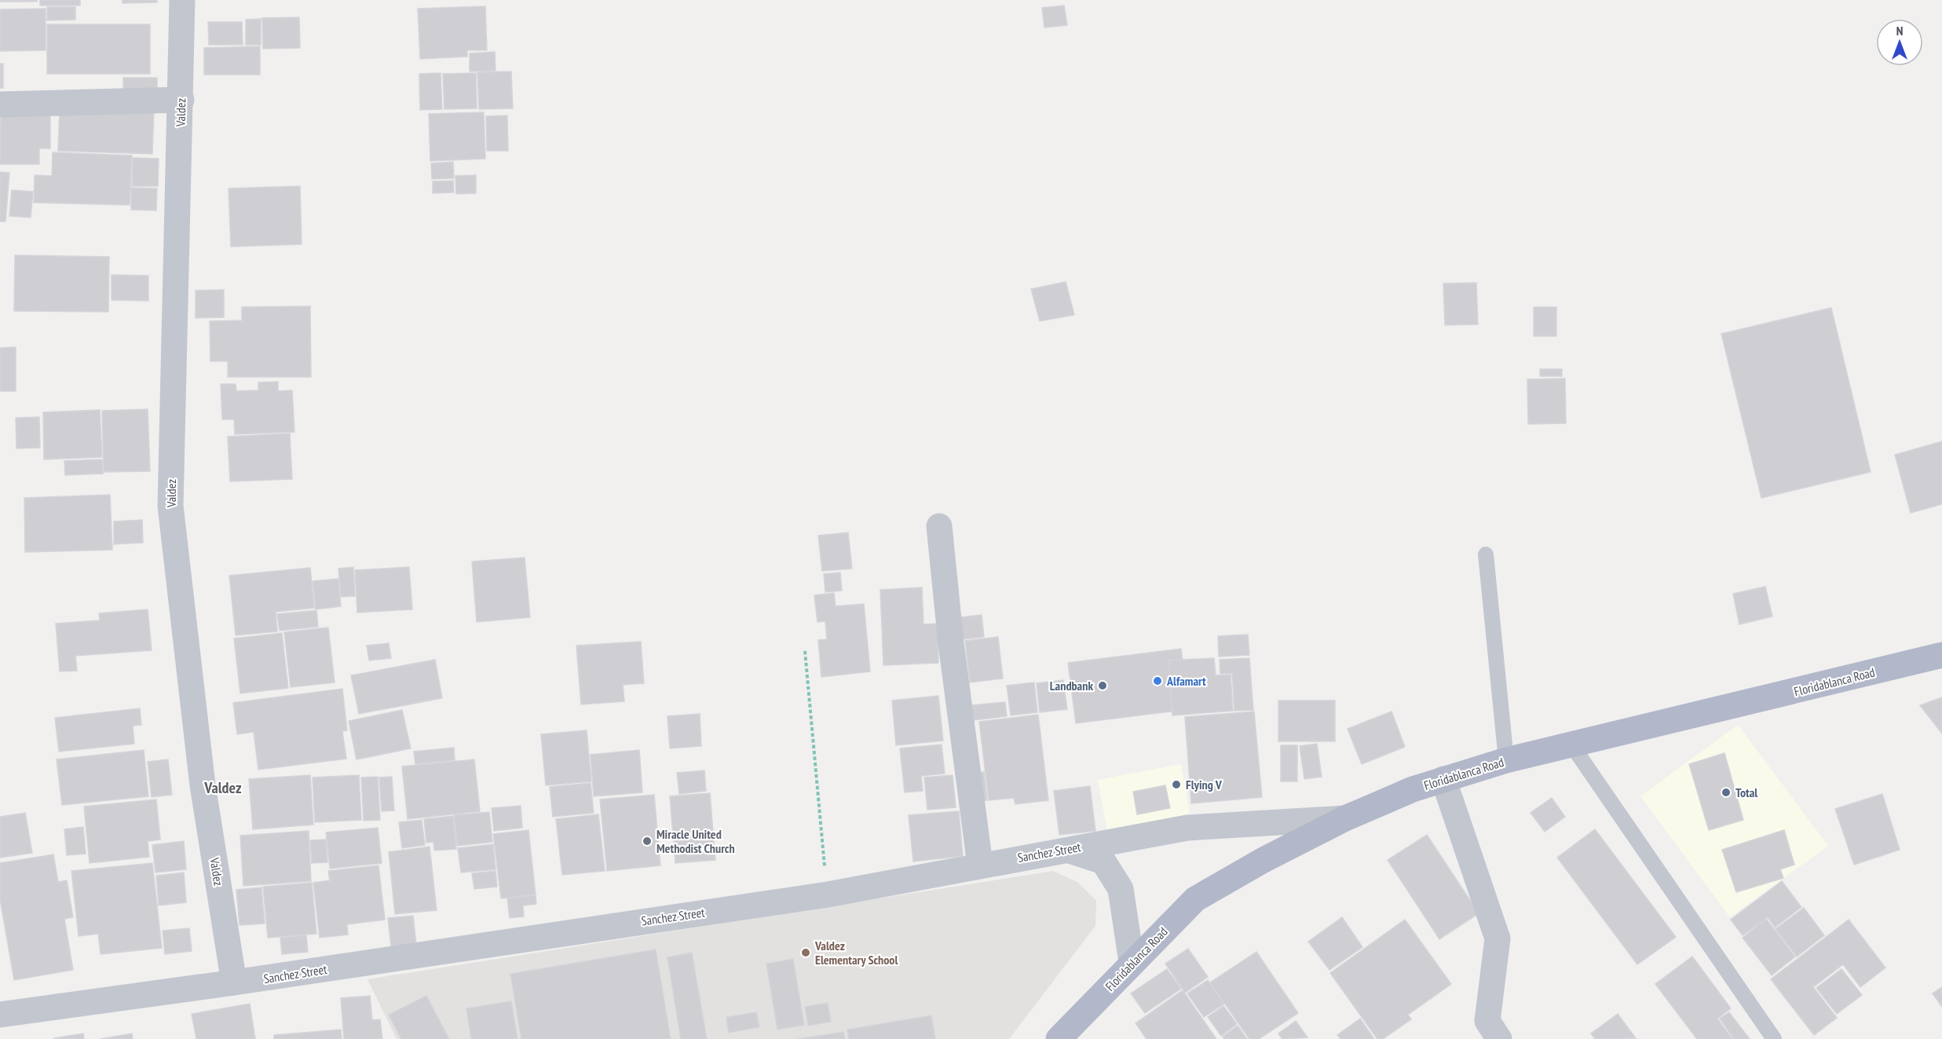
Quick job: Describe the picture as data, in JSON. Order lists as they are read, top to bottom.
{
  "streets": {
    "main road": ["Floridablanca Road"],
    "street": ["Valdez", "Sanchez Street"]
  },
  "crossings": [
    ["Valdez", "Sanchez Street"],
    ["Floridablanca Road", "Sanchez Street"]
  ],
  "districts": ["Valdez"],
  "places": [
    "Alfamart",
    "Landbank",
    "Flying V",
    "Total",
    "Miracle United Methodist Church",
    "Valdez Elementary School"
  ],
  "north": "top"
}
